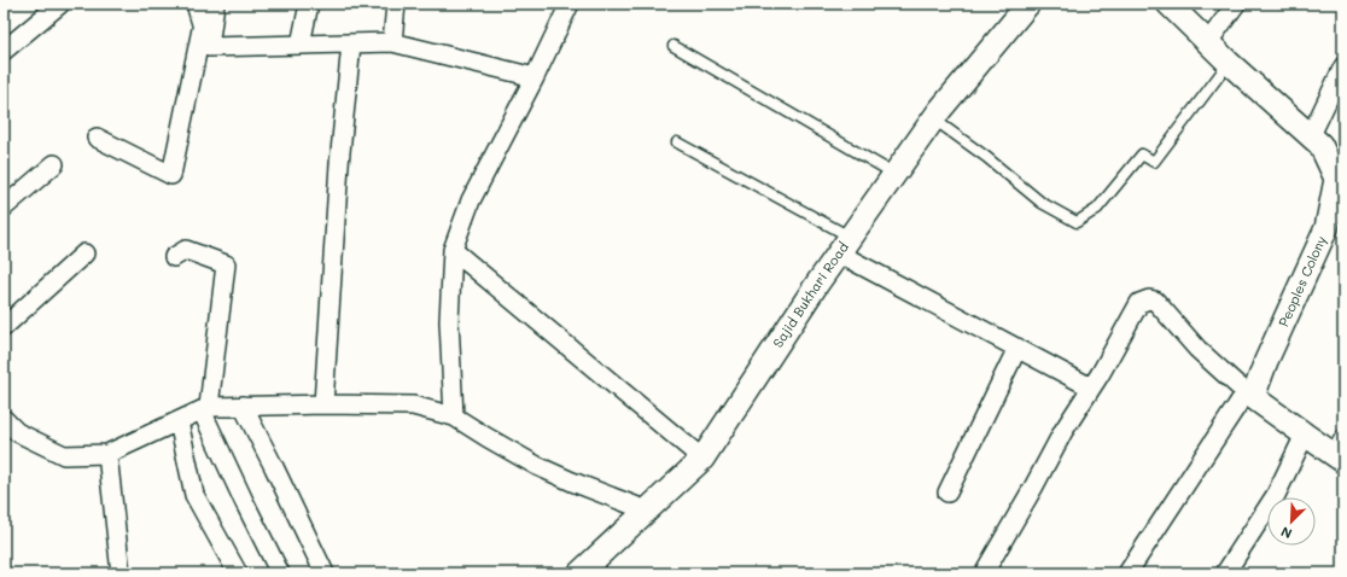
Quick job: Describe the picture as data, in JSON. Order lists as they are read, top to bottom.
{
  "streets": {
    "street": ["Peoples Colony", "Sajid Bukhari Road"]
  },
  "north": "bottom left"
}
